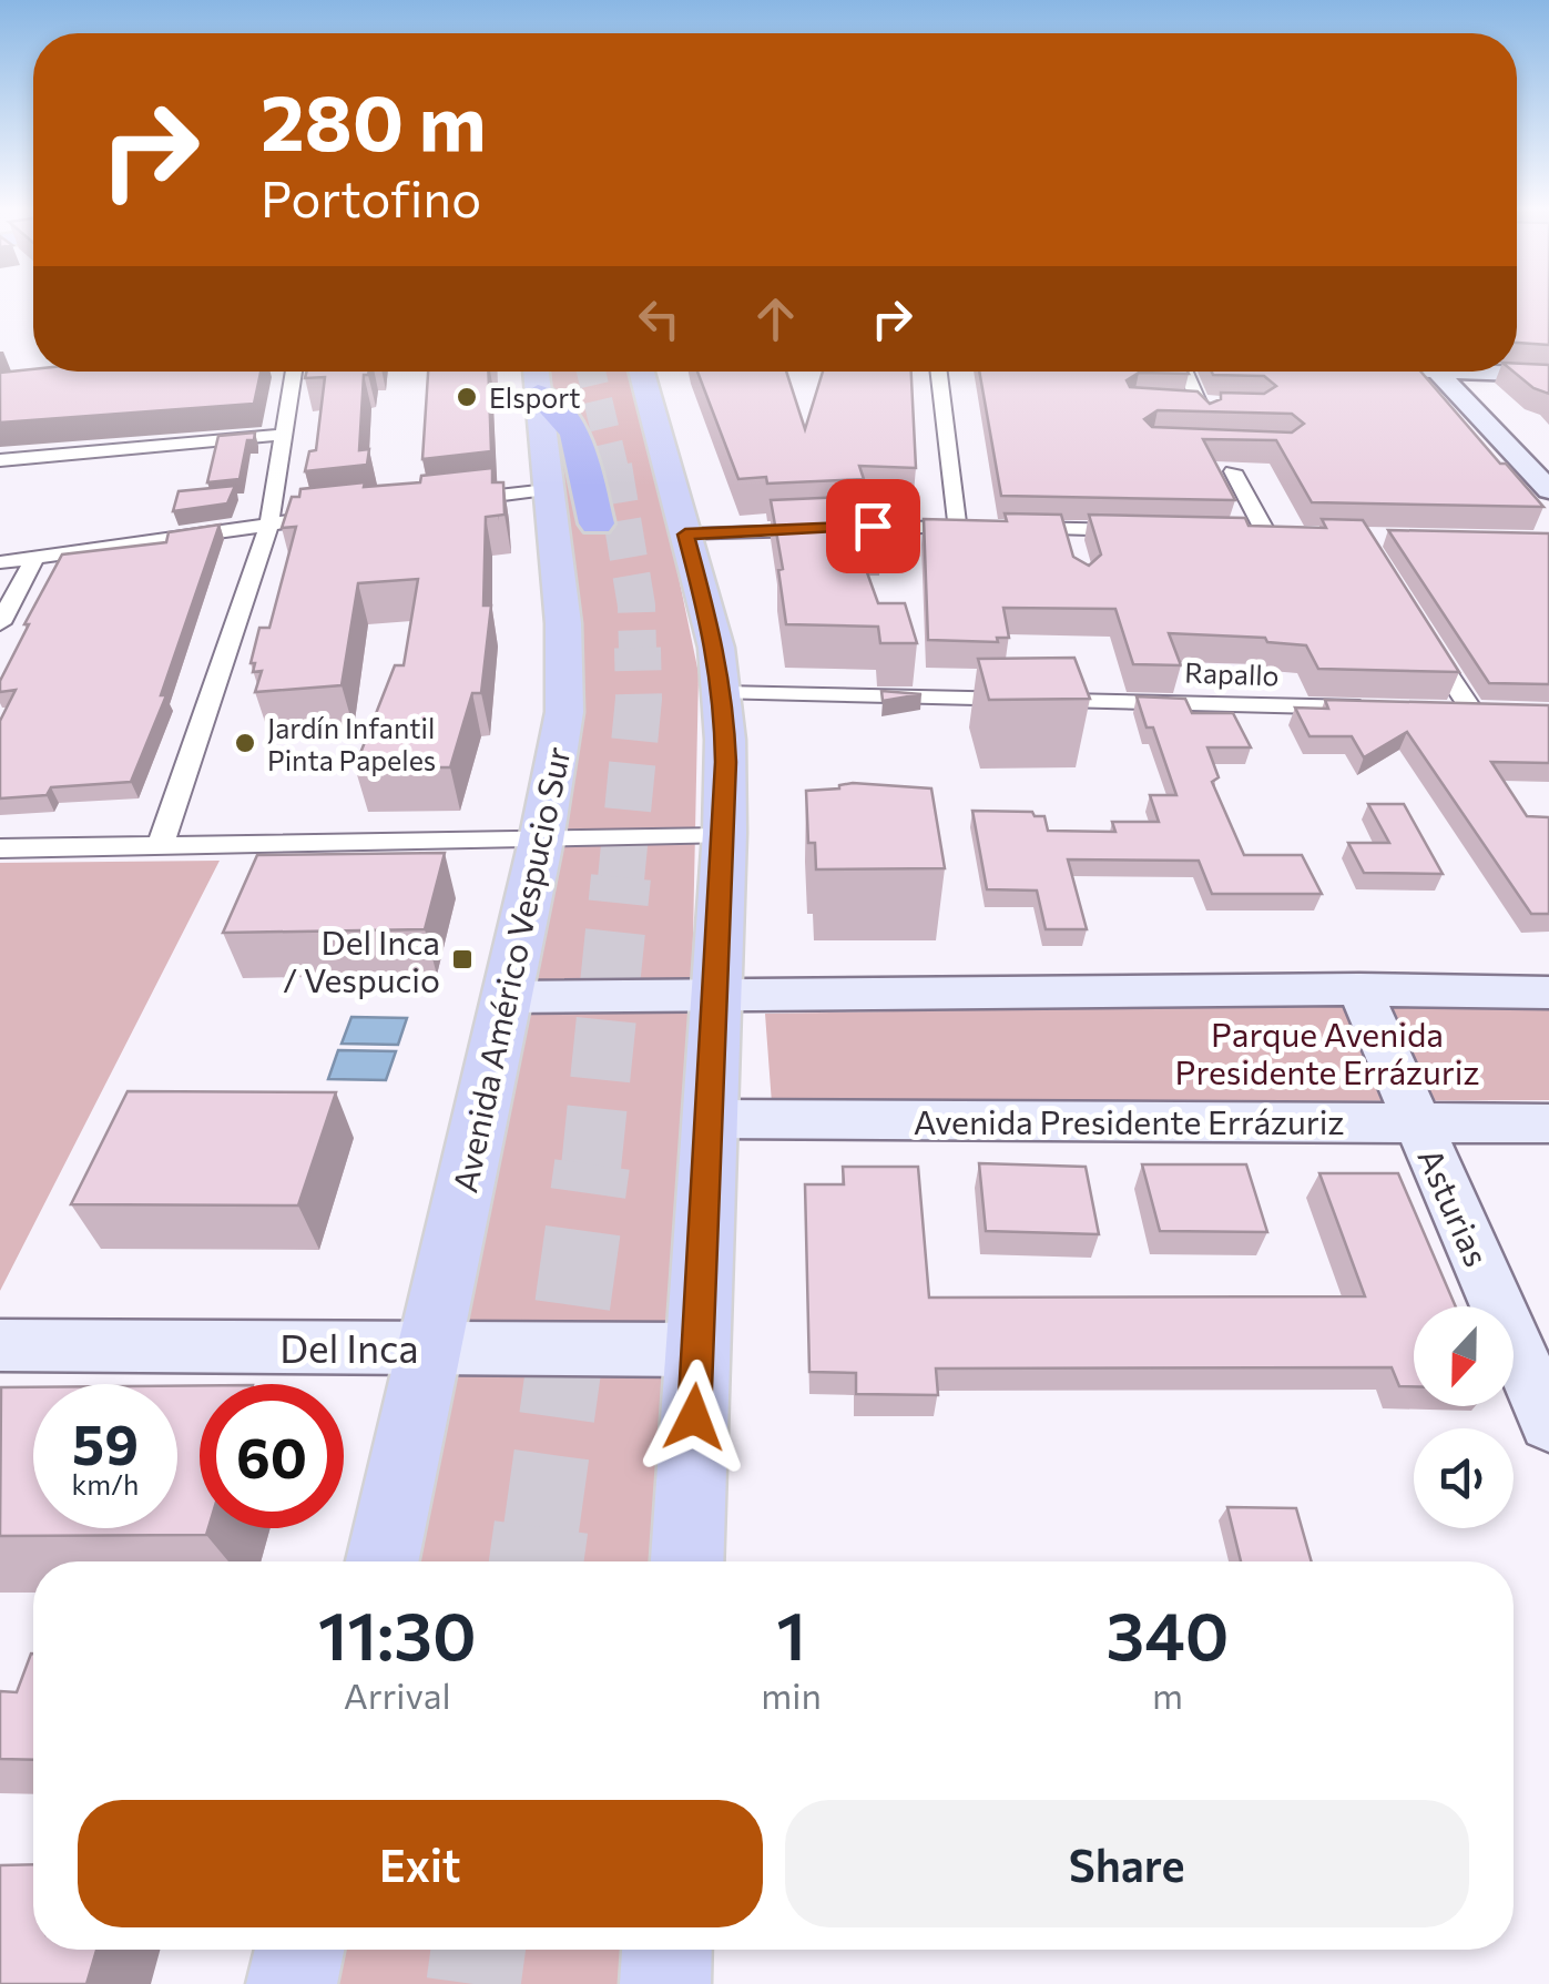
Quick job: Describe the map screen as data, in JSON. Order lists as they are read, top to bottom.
{
  "streets": {
    "main road": ["Avenida Américo Vespucio Sur"],
    "street": [
      "Rapallo",
      "Avenida Presidente Errázuriz",
      "Asturias",
      "Del Inca"
    ]
  },
  "crossings": [
    ["Avenida Américo Vespucio Sur", "Del Inca"],
    ["Avenida Presidente Errázuriz", "Asturias"]
  ],
  "parks": ["Parque Avenida Presidente Errázuriz"],
  "places": {
    "other": ["Elsport", "Jardín Infantil Pinta Papeles"],
    "transit": ["Del Inca / Vespucio"]
  },
  "north": "bottom",
  "page": {
    "turn": ["280 m", "Portofino"],
    "speed": "59 km/h",
    "limit": "60",
    "eta": [
      "11:30",
      "Arrival",
      "1",
      "min",
      "340",
      "m"
    ],
    "buttons": ["Exit", "Share"]
  }
}
